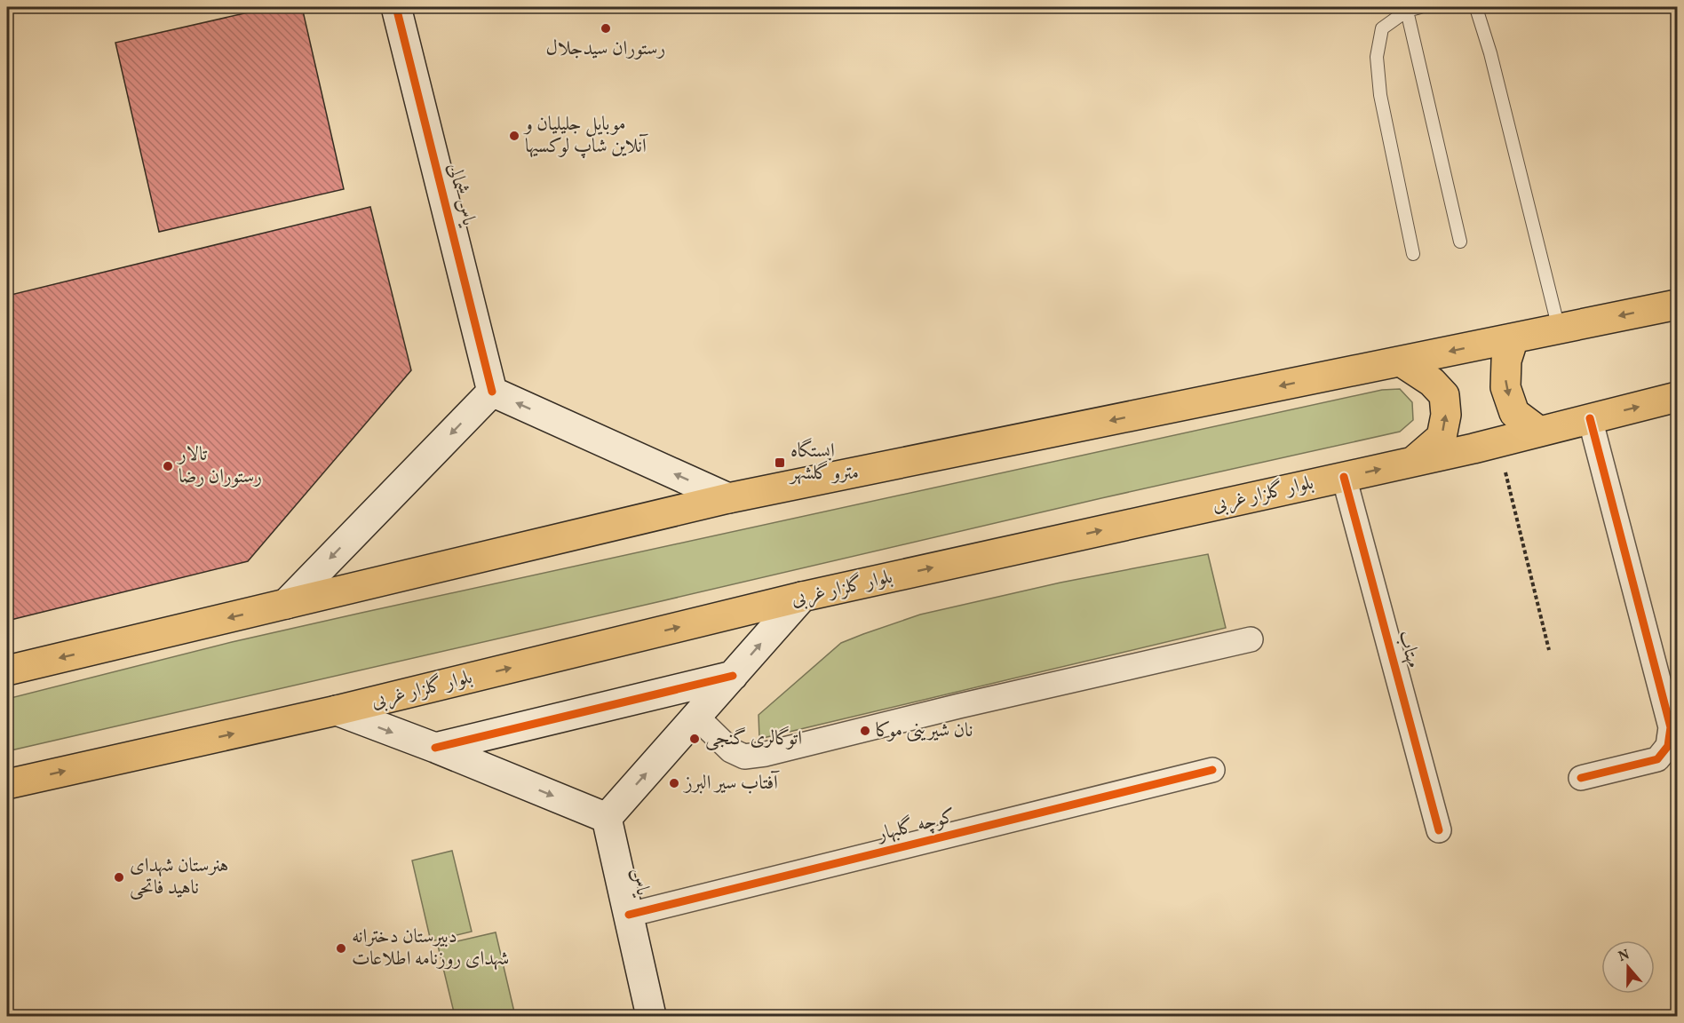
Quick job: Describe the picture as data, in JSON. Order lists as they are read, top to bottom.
{
  "streets": {
    "main road": ["بلوار گلزار غربی"],
    "street": [
      "یاس شمالی",
      "مهتاب",
      "کوچه گلبهار",
      "یاس"
    ]
  },
  "crossings": [
    ["بلوار گلزار غربی", "مهتاب"],
    ["کوچه گلبهار", "یاس"]
  ],
  "places": {
    "other": [
      "رستوران سیدجلال",
      "موبایل جلیلیان و آنلاین شاپ لوکسیها",
      "تالار رستوران رضا",
      "نان شیرینی موکا",
      "اتوگالری گنجی",
      "آفتاب سیر البرز",
      "هنرستان شهدای ناهید فاتحی",
      "دبیرستان دخترانه شهدای روزنامه اطلاعات"
    ],
    "transit": ["ایستگاه مترو گلشهر"]
  },
  "north": "top"
}
